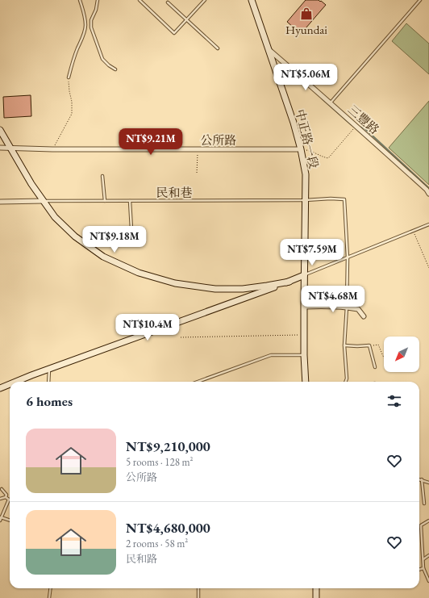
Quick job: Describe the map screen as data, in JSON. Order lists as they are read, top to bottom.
{
  "streets": {
    "street": ["三豐路", "中正路一段", "公所路"],
    "lane": ["民和巷"]
  },
  "crossings": [
    ["三豐路", "中正路一段"],
    ["中正路一段", "公所路"],
    ["中正路一段", "民和巷"]
  ],
  "places": {
    "shop": ["Hyundai"]
  },
  "north": "bottom left",
  "page": {
    "price": [
      "NT$5.06M",
      "NT$9.21M",
      "NT$9.18M",
      "NT$7.59M",
      "NT$4.68M",
      "NT$10.4M"
    ],
    "heading": "6 homes",
    "list": [
      {
        "name": "NT$9,210,000",
        "note": "5 rooms · 128 m² · 公所路"
      },
      {
        "name": "NT$4,680,000",
        "note": "2 rooms · 58 m² · 民和路"
      }
    ]
  }
}
